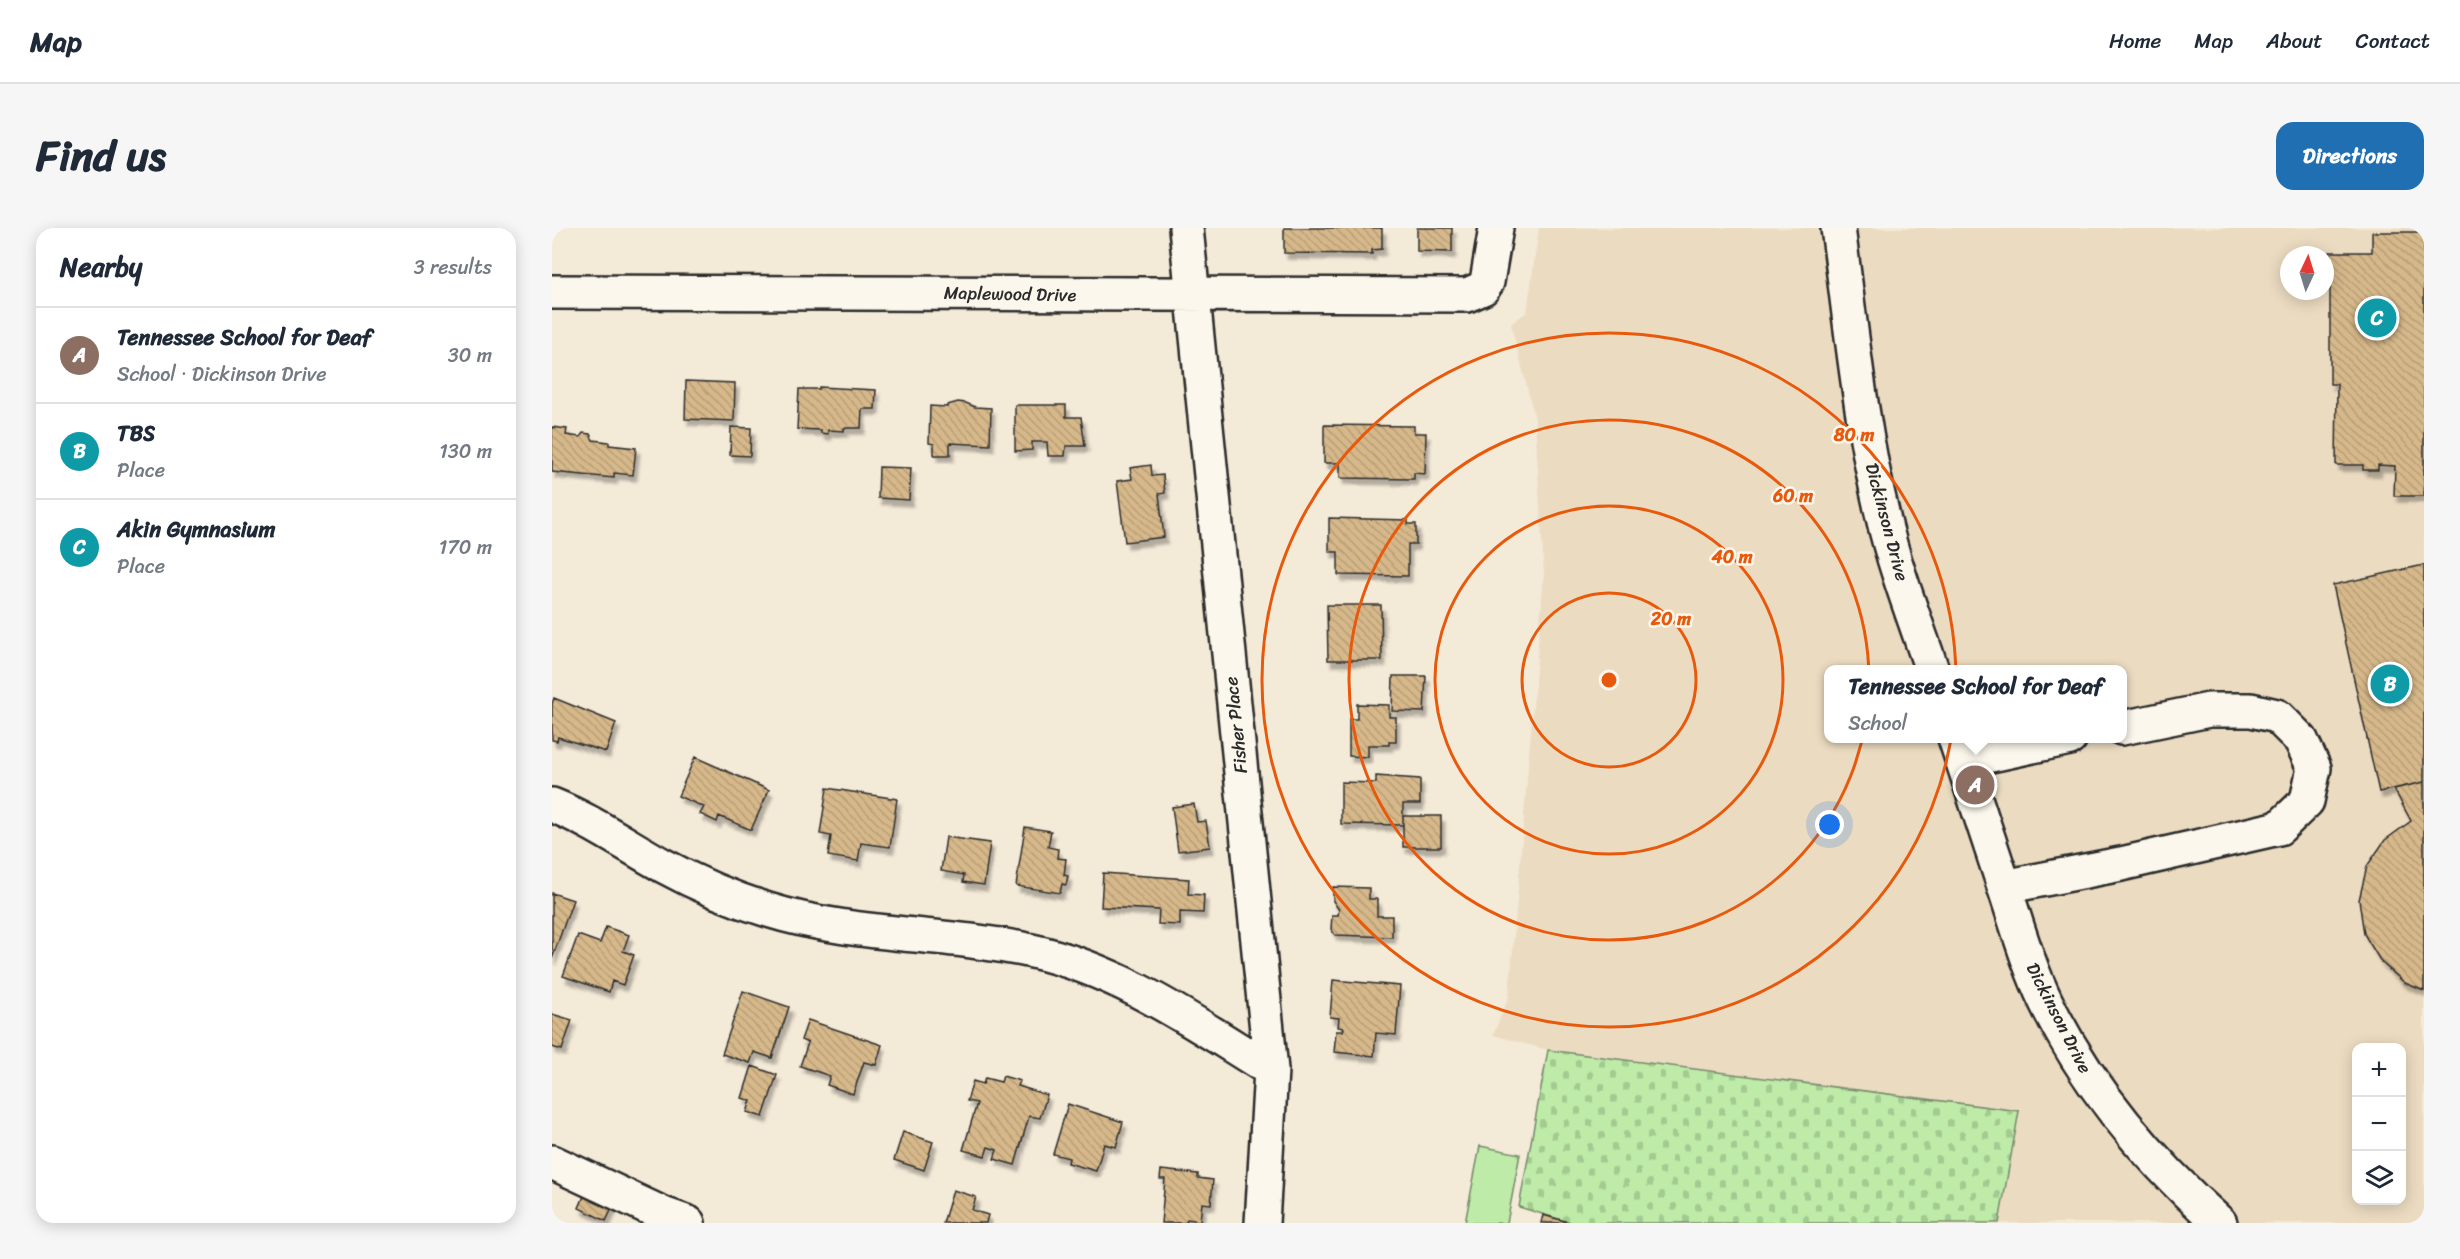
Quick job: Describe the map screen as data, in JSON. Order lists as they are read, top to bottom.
{
  "streets": {
    "street": ["Maplewood Drive", "Dickinson Drive", "Fisher Place"]
  },
  "crossings": [
    ["Maplewood Drive", "Fisher Place"]
  ],
  "north": "top",
  "page": {
    "header": "Map",
    "nav": [
      "Home",
      "Map",
      "About",
      "Contact"
    ],
    "title": "Find us",
    "buttons": "Directions",
    "heading": ["Nearby", "3 results"],
    "pins": ["C", "B", "A"],
    "list": [
      {
        "mark": "A",
        "name": "Tennessee School for Deaf",
        "note": "School · Dickinson Drive",
        "value": "30 m"
      },
      {
        "mark": "B",
        "name": "TBS",
        "note": "Place",
        "value": "130 m"
      },
      {
        "mark": "C",
        "name": "Akin Gymnasium",
        "note": "Place",
        "value": "170 m"
      }
    ],
    "popup": ["Tennessee School for Deaf", "School"],
    "map_buttons": ["+", "−"]
  },
  "rings": [
    "80 m",
    "60 m",
    "40 m",
    "20 m"
  ]
}
